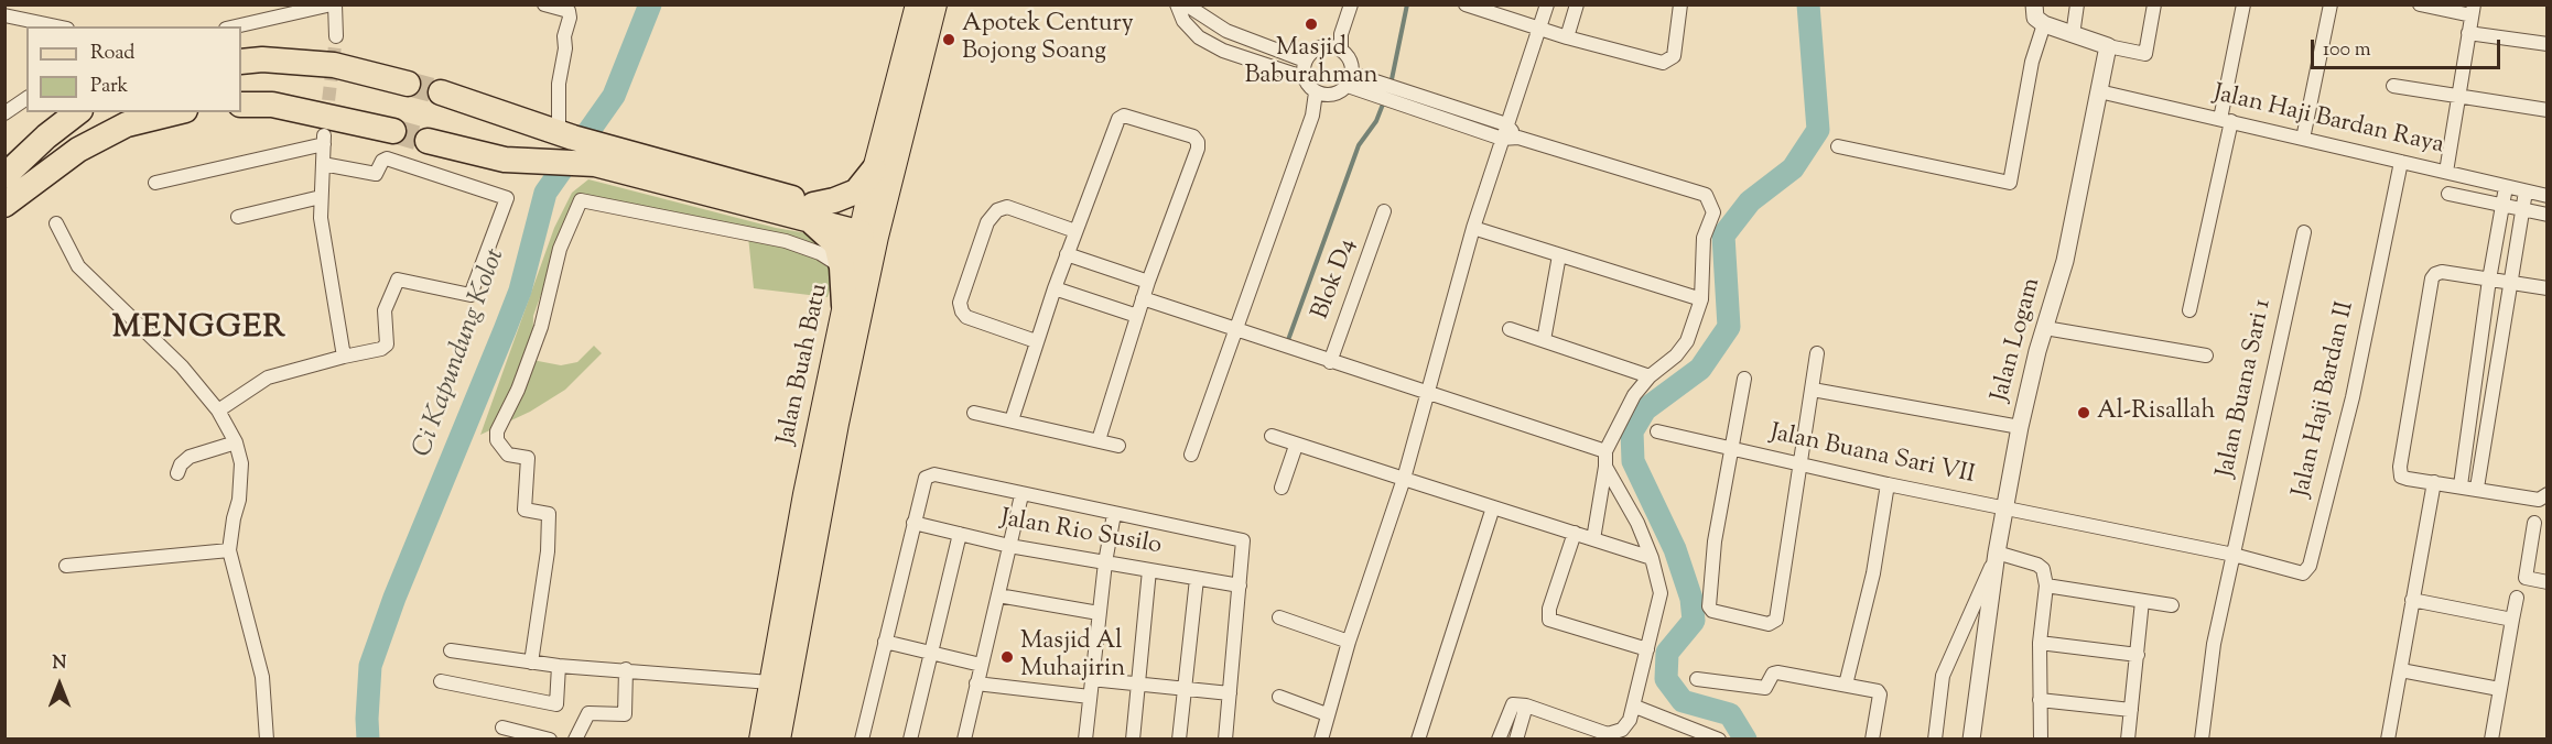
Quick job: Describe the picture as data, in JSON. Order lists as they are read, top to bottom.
{
  "streets": {
    "main road": ["Jalan Buah Batu"],
    "street": [
      "Jalan Haji Bardan Raya",
      "Blok D4",
      "Jalan Logam",
      "Jalan Buana Sari 1",
      "Jalan Haji Bardan II",
      "Jalan Buana Sari VII",
      "Jalan Rio Susilo"
    ]
  },
  "crossings": [
    ["Jalan Haji Bardan Raya", "Jalan Logam"],
    ["Jalan Haji Bardan Raya", "Jalan Haji Bardan II"],
    ["Jalan Logam", "Jalan Buana Sari VII"],
    ["Jalan Buana Sari 1", "Jalan Haji Bardan II"],
    ["Jalan Buana Sari 1", "Jalan Buana Sari VII"],
    ["Jalan Haji Bardan II", "Jalan Buana Sari VII"]
  ],
  "districts": ["MENGGER"],
  "water": ["Ci Kapundung Kolot"],
  "places": [
    "Masjid Baburahman",
    "Apotek Century Bojong Soang",
    "Al-Risallah",
    "Masjid Al Muhajirin"
  ],
  "legend": ["Road", "Park"],
  "scale_bar": "100 m",
  "north": "top"
}
